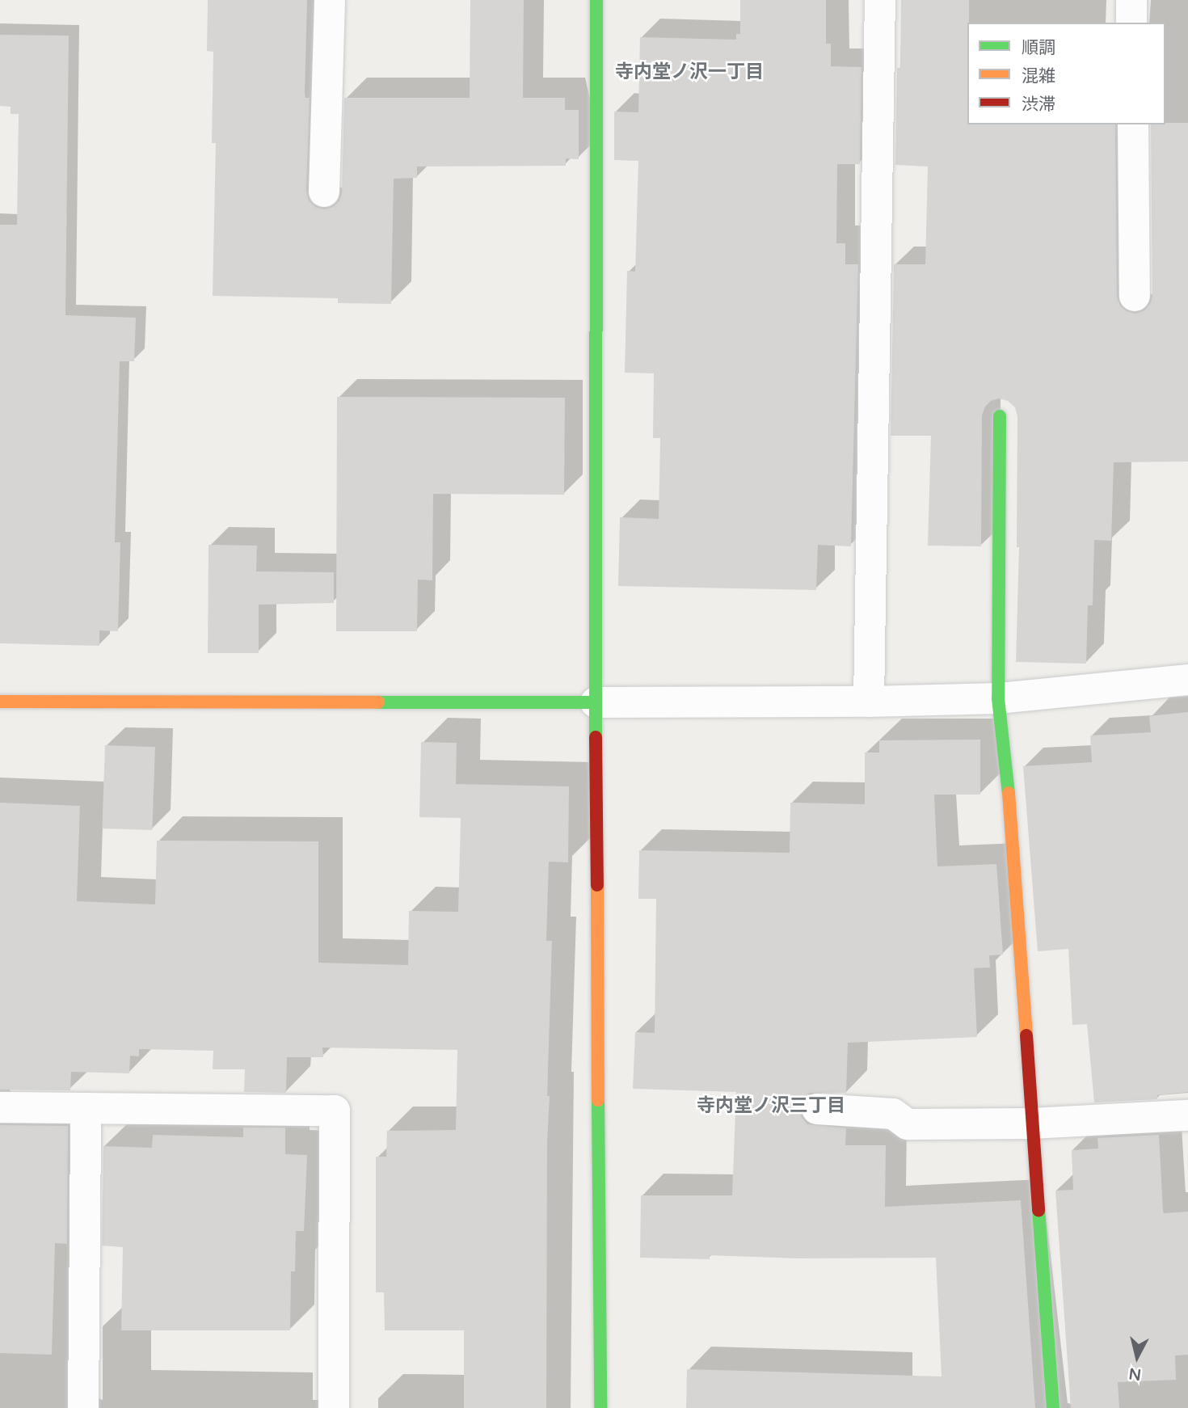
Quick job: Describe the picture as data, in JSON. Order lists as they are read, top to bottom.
{
  "districts": ["寺内堂ノ沢一丁目", "寺内堂ノ沢三丁目"],
  "legend": ["順調", "混雑", "渋滞"],
  "north": "bottom"
}
